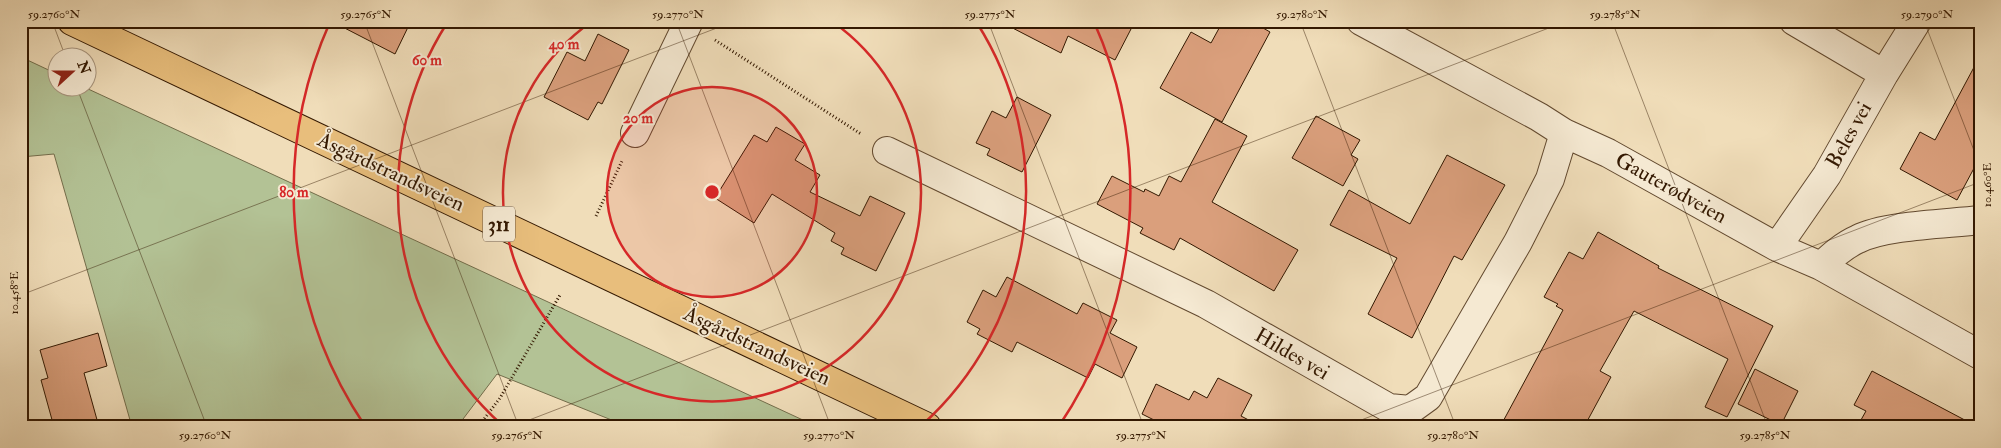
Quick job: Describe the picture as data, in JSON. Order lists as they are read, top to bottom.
{
  "streets": {
    "main road": ["Åsgårdstrandsveien", "311"],
    "street": ["Beles vei", "Gauterødveien", "Hildes vei"]
  },
  "crossings": [
    ["Beles vei", "Gauterødveien"],
    ["Gauterødveien", "Hildes vei"]
  ],
  "north": "right",
  "coordinates": [
    "59.2760°N",
    "59.2765°N",
    "59.2770°N",
    "59.2775°N",
    "59.2780°N",
    "59.2785°N",
    "59.2790°N",
    "10.460°E",
    "10.458°E"
  ],
  "rings": [
    "40 m",
    "60 m",
    "20 m",
    "80 m"
  ]
}
